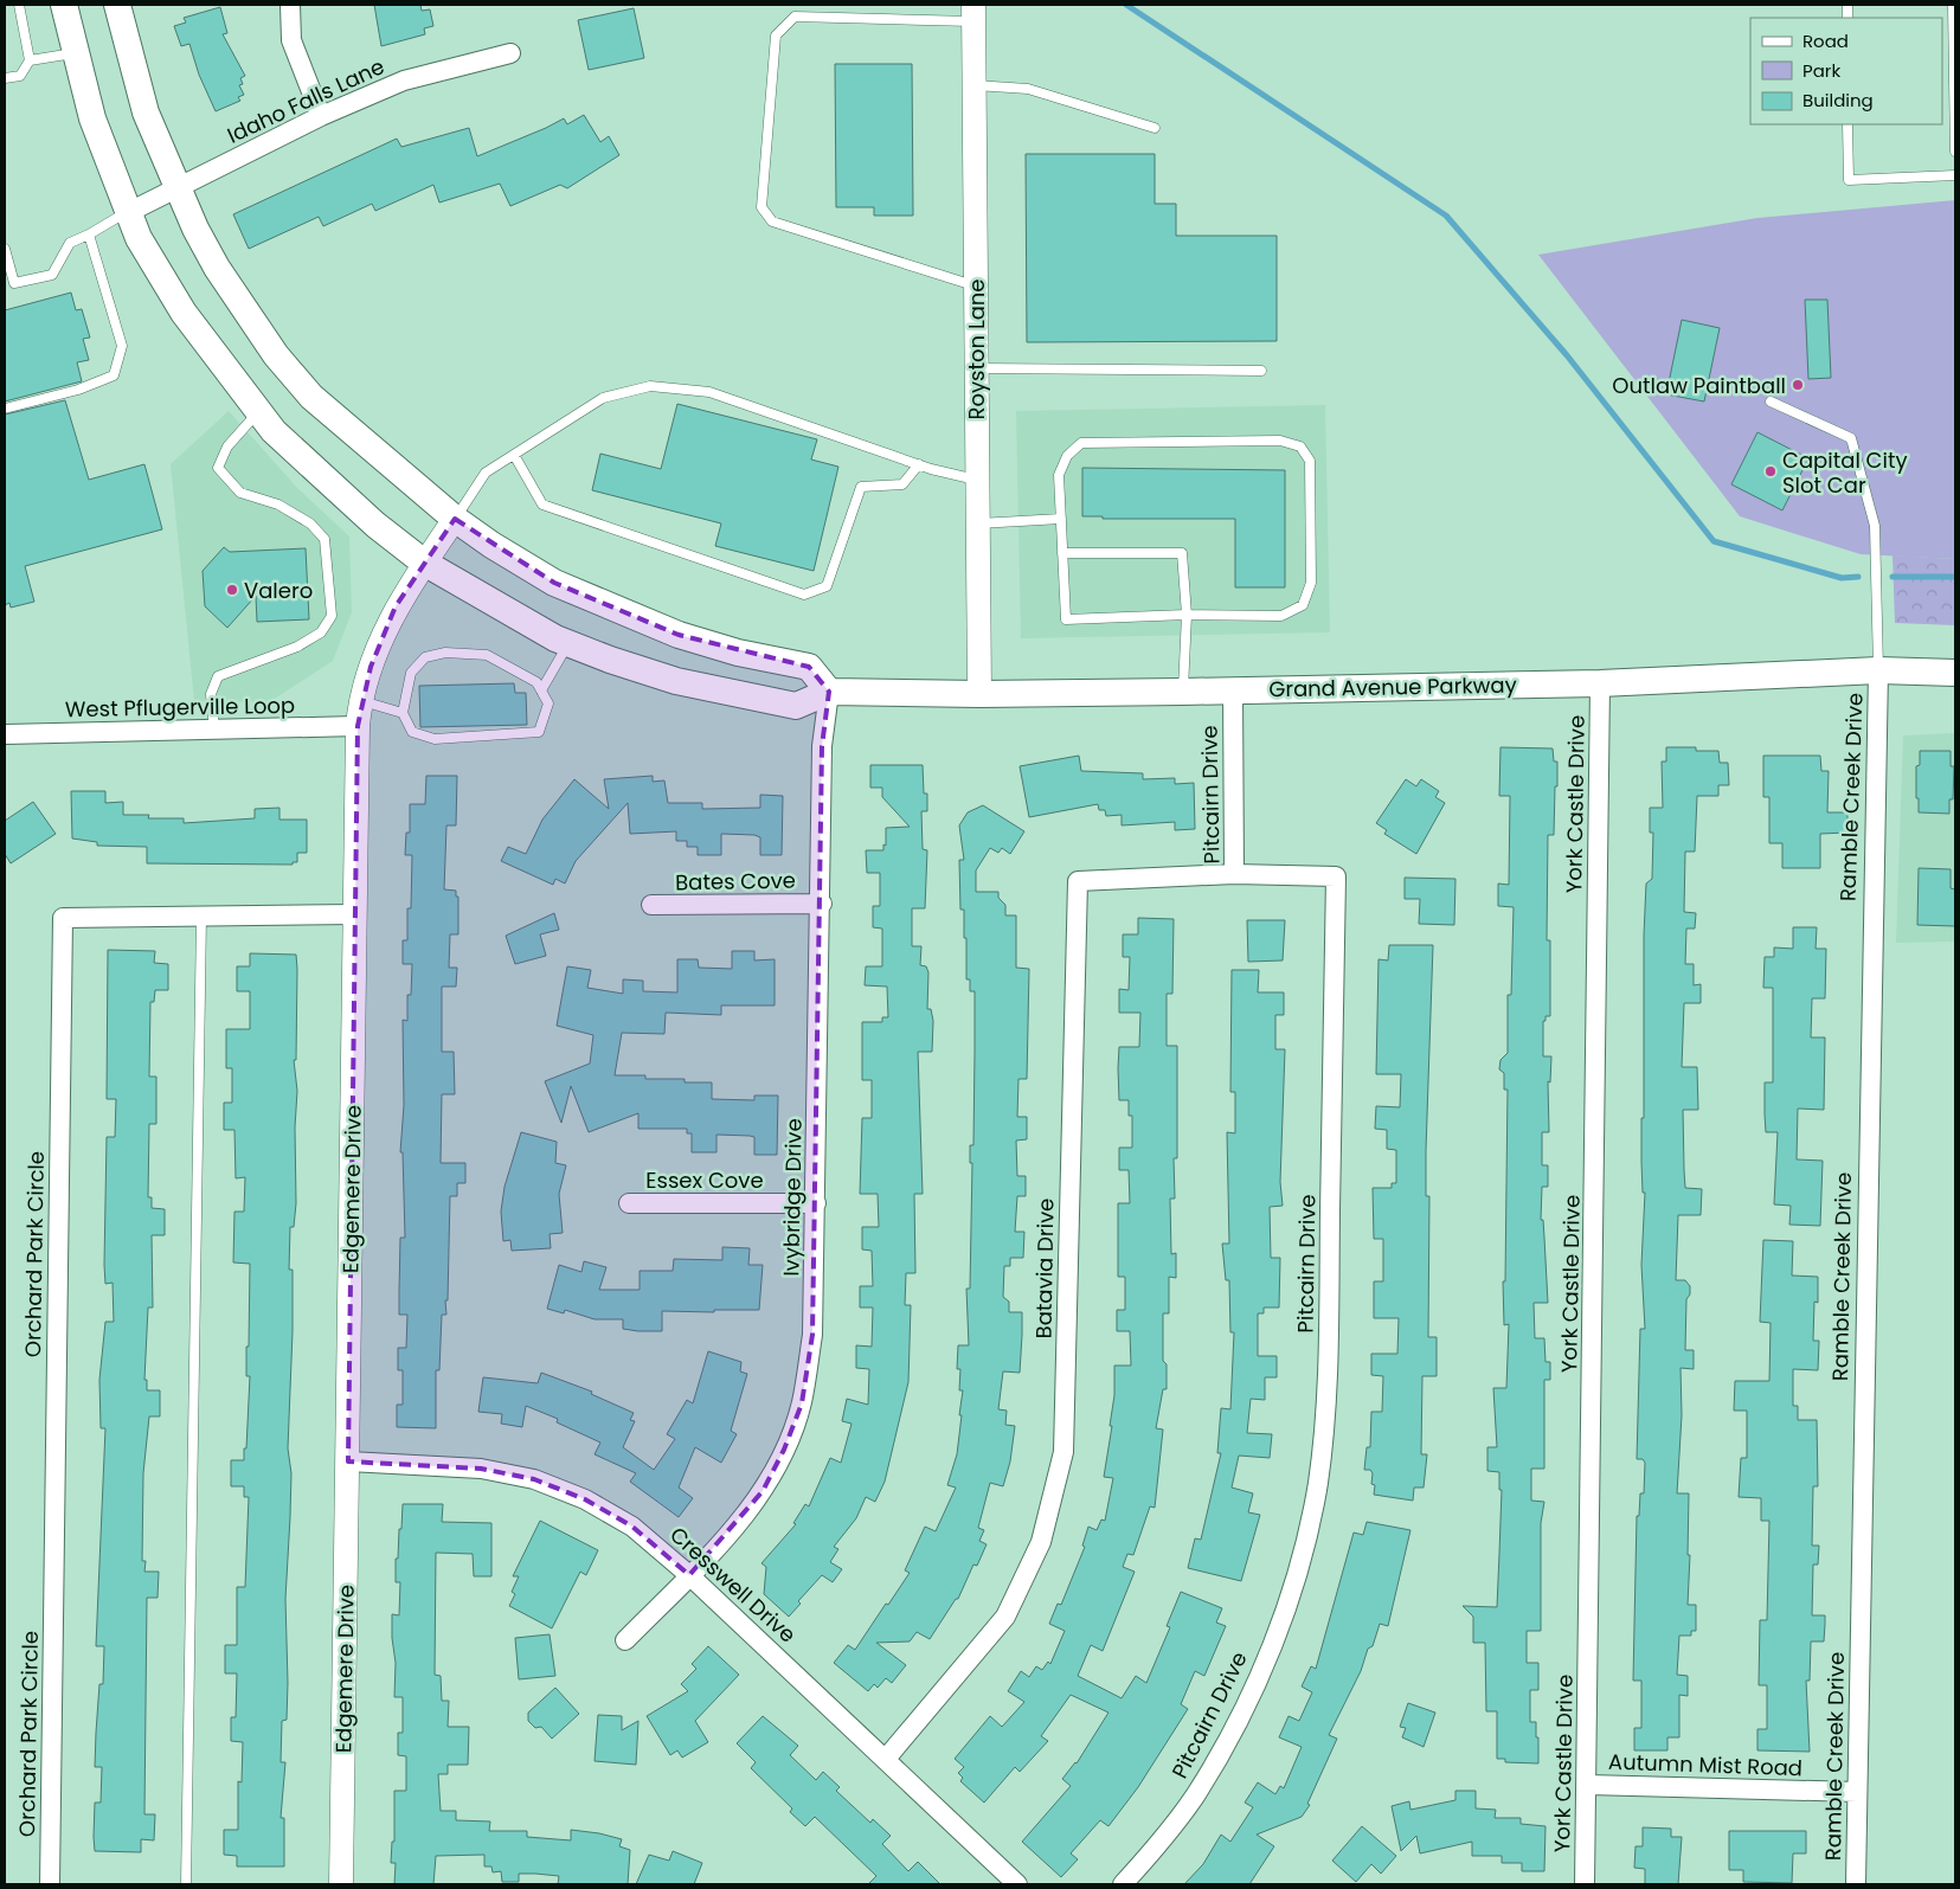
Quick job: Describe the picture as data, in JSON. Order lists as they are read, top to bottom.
{
  "streets": {
    "main road": ["Grand Avenue Parkway"],
    "street": [
      "Idaho Falls Lane",
      "Royston Lane",
      "West Pflugerville Loop",
      "Pitcairn Drive",
      "Ramble Creek Drive",
      "York Castle Drive",
      "Bates Cove",
      "Essex Cove",
      "Edgemere Drive",
      "Ivybridge Drive",
      "Orchard Park Circle",
      "Batavia Drive",
      "Cresswell Drive",
      "Autumn Mist Road"
    ]
  },
  "crossings": [
    ["Idaho Falls Lane", "Grand Avenue Parkway"],
    ["Royston Lane", "Grand Avenue Parkway"],
    ["Grand Avenue Parkway", "Pitcairn Drive"],
    ["Grand Avenue Parkway", "Ramble Creek Drive"],
    ["Grand Avenue Parkway", "York Castle Drive"],
    ["Grand Avenue Parkway", "Edgemere Drive"],
    ["Grand Avenue Parkway", "Ivybridge Drive"],
    ["West Pflugerville Loop", "Edgemere Drive"],
    ["Pitcairn Drive", "Batavia Drive"],
    ["Ramble Creek Drive", "Autumn Mist Road"],
    ["York Castle Drive", "Autumn Mist Road"],
    ["Bates Cove", "Ivybridge Drive"],
    ["Essex Cove", "Ivybridge Drive"],
    ["Edgemere Drive", "Orchard Park Circle"],
    ["Edgemere Drive", "Cresswell Drive"],
    ["Ivybridge Drive", "Cresswell Drive"],
    ["Batavia Drive", "Cresswell Drive"]
  ],
  "places": ["Outlaw Paintball", "Capital City Slot Car", "Valero"],
  "legend": ["Road", "Park", "Building"]
}
